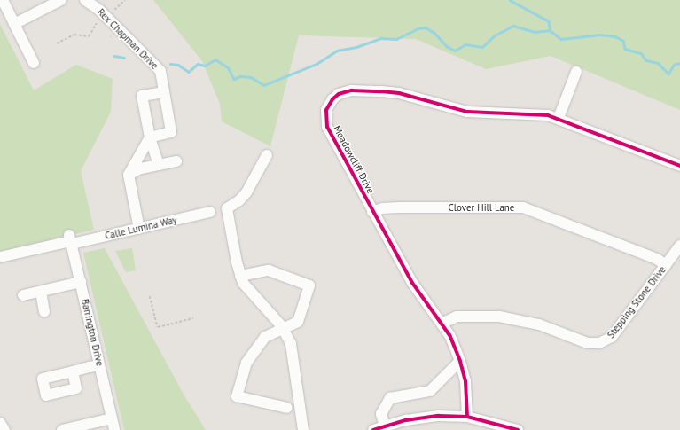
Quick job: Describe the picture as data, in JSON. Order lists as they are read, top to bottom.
{
  "streets": {
    "street": [
      "Rex Chapman Drive",
      "Meadowcliff Drive",
      "Clover Hill Lane",
      "Calle Lumina Way",
      "Stepping Stone Drive",
      "Barrington Drive"
    ]
  },
  "crossings": [
    ["Meadowcliff Drive", "Clover Hill Lane"],
    ["Meadowcliff Drive", "Stepping Stone Drive"],
    ["Clover Hill Lane", "Stepping Stone Drive"],
    ["Calle Lumina Way", "Barrington Drive"]
  ]
}
